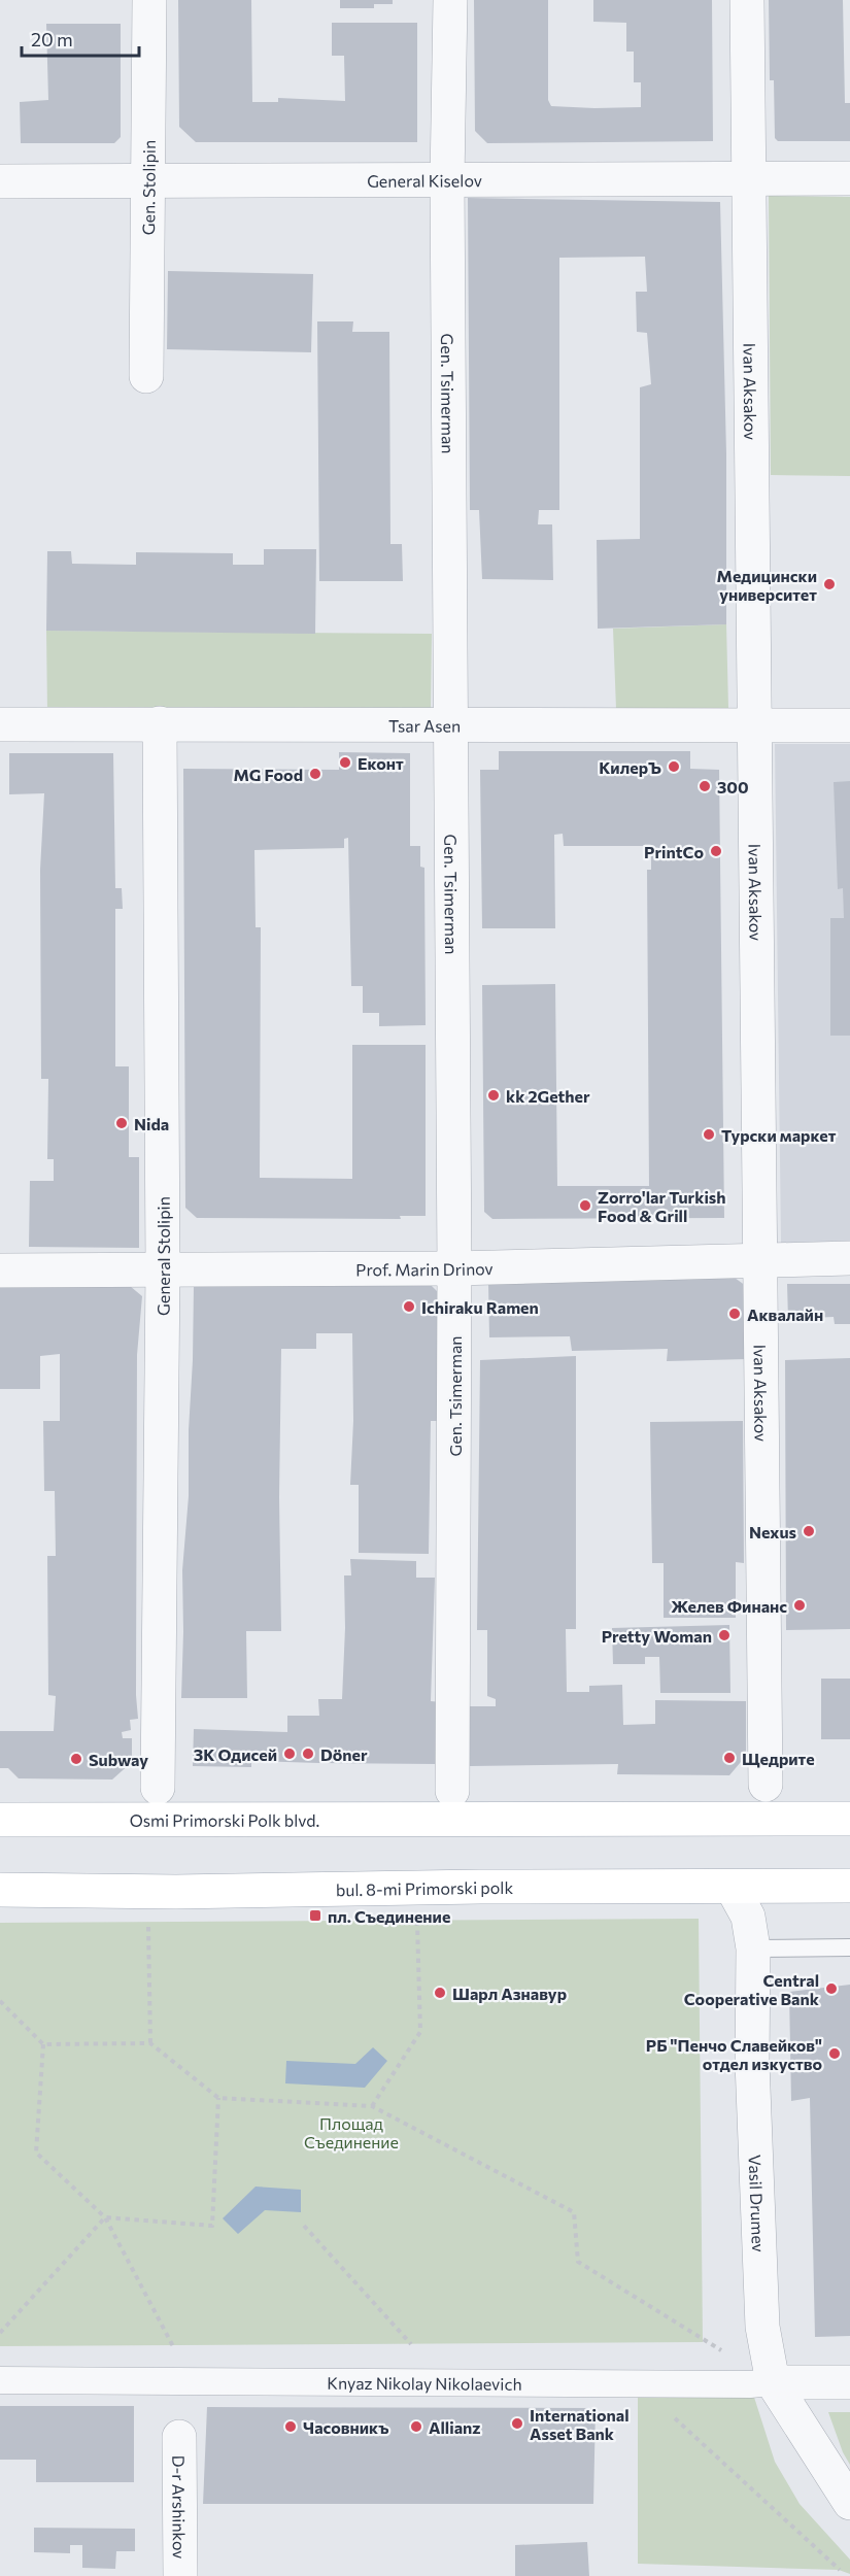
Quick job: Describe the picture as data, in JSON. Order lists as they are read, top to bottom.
{
  "streets": {
    "main road": ["bul. 8-mi Primorski polk"],
    "street": [
      "General Kiselov",
      "Gen. Stolipin",
      "Ivan Aksakov",
      "Gen. Tsimerman",
      "Tsar Asen",
      "General Stolipin",
      "Prof. Marin Drinov",
      "Vasil Drumev",
      "Knyaz Nikolay Nikolaevich",
      "D-r Arshinkov"
    ]
  },
  "crossings": [
    ["General Kiselov", "Gen. Stolipin"],
    ["General Kiselov", "Ivan Aksakov"],
    ["General Kiselov", "Gen. Tsimerman"],
    ["Ivan Aksakov", "Tsar Asen"],
    ["Ivan Aksakov", "Prof. Marin Drinov"],
    ["Gen. Tsimerman", "Tsar Asen"],
    ["Gen. Tsimerman", "Prof. Marin Drinov"],
    ["Tsar Asen", "General Stolipin"],
    ["General Stolipin", "Prof. Marin Drinov"],
    ["bul. 8-mi Primorski polk", "Vasil Drumev"],
    ["Vasil Drumev", "Knyaz Nikolay Nikolaevich"]
  ],
  "parks": ["Площад Съединение"],
  "places": {
    "other": [
      "Медицински университет",
      "Еконт",
      "КилерЪ",
      "MG Food",
      "300",
      "PrintCo",
      "kk 2Gether",
      "Nida",
      "Турски маркет",
      "Zorro'lar Turkish Food & Grill",
      "Ichiraku Ramen",
      "Аквалайн",
      "Nexus",
      "Желев Финанс",
      "Pretty Woman",
      "ЗК Одисей",
      "Döner",
      "Щедрите",
      "Subway",
      "Central Cooperative Bank",
      "Шарл Азнавур",
      "РБ \"Пенчо Славейков\" отдел изкуство",
      "International Asset Bank",
      "Часовникъ",
      "Allianz"
    ],
    "transit": ["пл. Съединение"]
  },
  "scale_bar": "20 m"
}
